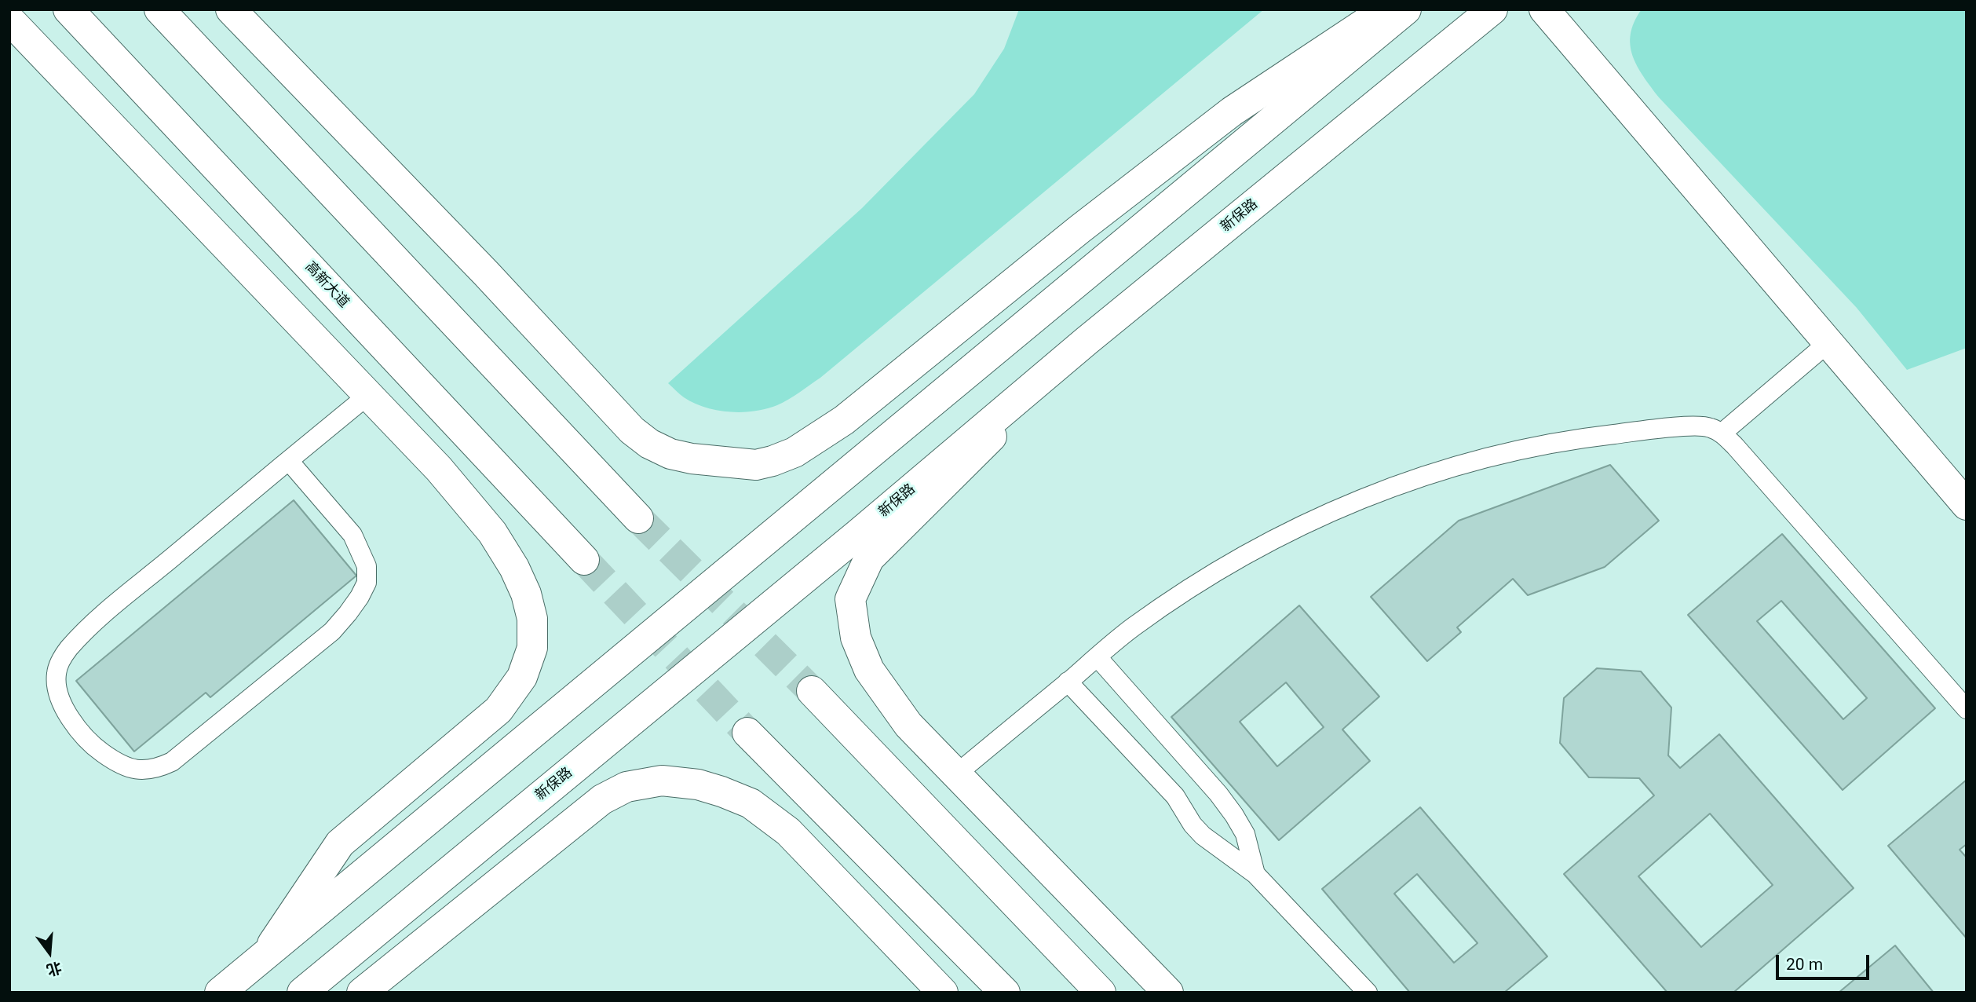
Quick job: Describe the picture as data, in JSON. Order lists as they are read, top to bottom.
{
  "streets": {
    "main road": ["新保路", "高新大道"]
  },
  "scale_bar": "20 m",
  "north": "bottom"
}
